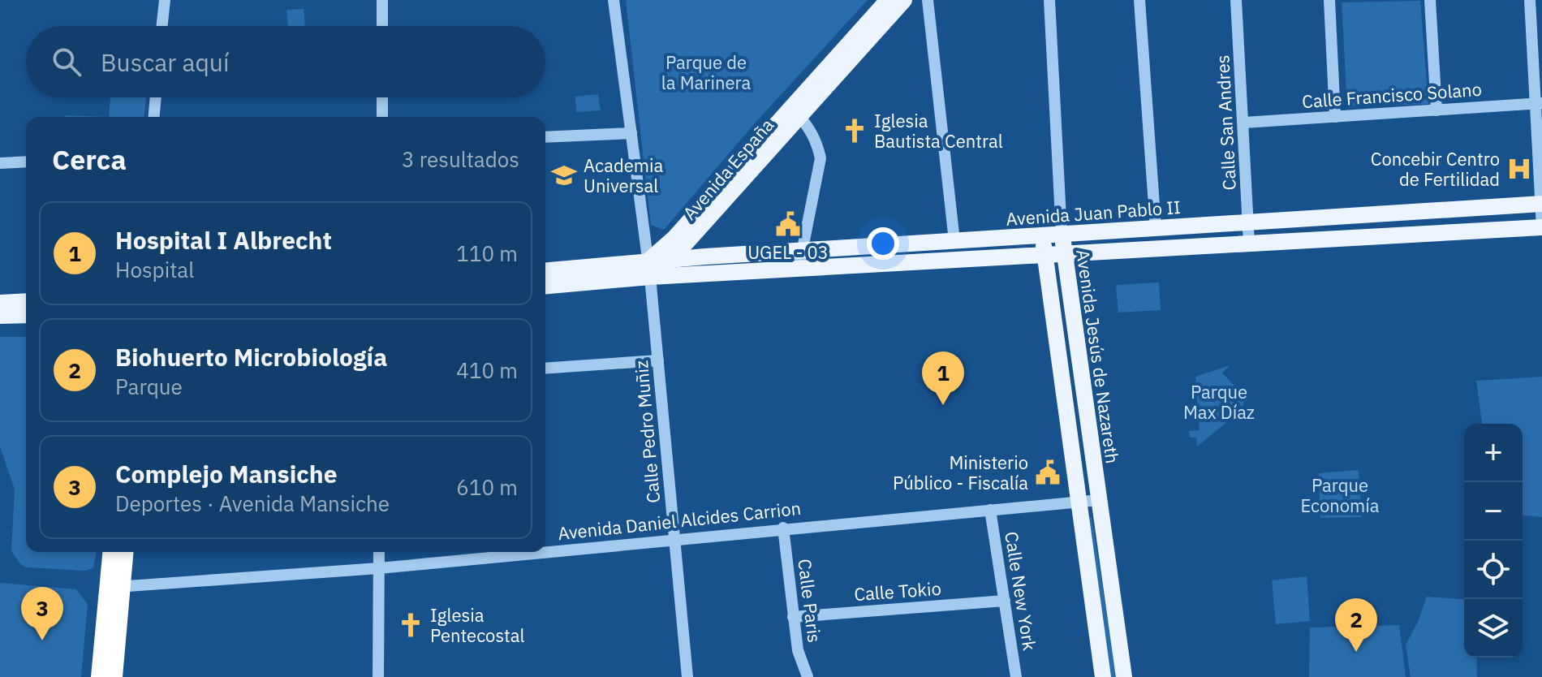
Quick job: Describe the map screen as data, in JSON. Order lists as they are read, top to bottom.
{
  "streets": {
    "main road": ["Avenida España", "Avenida Juan Pablo II", "Avenida Jesús de Nazareth"],
    "street": [
      "Calle Francisco Solano",
      "Calle San Andres",
      "Calle Pedro Muñiz",
      "Avenida Daniel Alcides Carrion",
      "Calle Tokio",
      "Calle New York",
      "Calle Paris"
    ]
  },
  "crossings": [
    ["Calle Francisco Solano", "Calle San Andres"],
    ["Calle San Andres", "Avenida Juan Pablo II"],
    ["Avenida España", "Avenida Juan Pablo II"],
    ["Avenida España", "Calle Pedro Muñiz"],
    ["Avenida Juan Pablo II", "Avenida Jesús de Nazareth"],
    ["Avenida Juan Pablo II", "Calle Pedro Muñiz"],
    ["Avenida Jesús de Nazareth", "Avenida Daniel Alcides Carrion"],
    ["Calle Pedro Muñiz", "Avenida Daniel Alcides Carrion"],
    ["Avenida Daniel Alcides Carrion", "Calle New York"],
    ["Avenida Daniel Alcides Carrion", "Calle Paris"],
    ["Calle Tokio", "Calle New York"],
    ["Calle Tokio", "Calle Paris"]
  ],
  "parks": ["Parque de la Marinera", "Parque Max Díaz", "Parque Economía"],
  "places": {
    "church": ["Iglesia Bautista Central", "Iglesia Pentecostal"],
    "hospital": ["Concebir Centro de Fertilidad"],
    "school or university": ["Academia Universal"],
    "public building": ["UGEL - 03", "Ministerio Público - Fiscalía"]
  },
  "page": {
    "search": "Buscar aquí",
    "heading": ["Cerca", "3 resultados"],
    "list": [
      {
        "mark": "1",
        "name": "Hospital I Albrecht",
        "note": "Hospital",
        "value": "110 m"
      },
      {
        "mark": "2",
        "name": "Biohuerto Microbiología",
        "note": "Parque",
        "value": "410 m"
      },
      {
        "mark": "3",
        "name": "Complejo Mansiche",
        "note": "Deportes · Avenida Mansiche",
        "value": "610 m"
      }
    ],
    "pins": ["1", "3", "2"],
    "map_buttons": ["+", "−"]
  }
}
